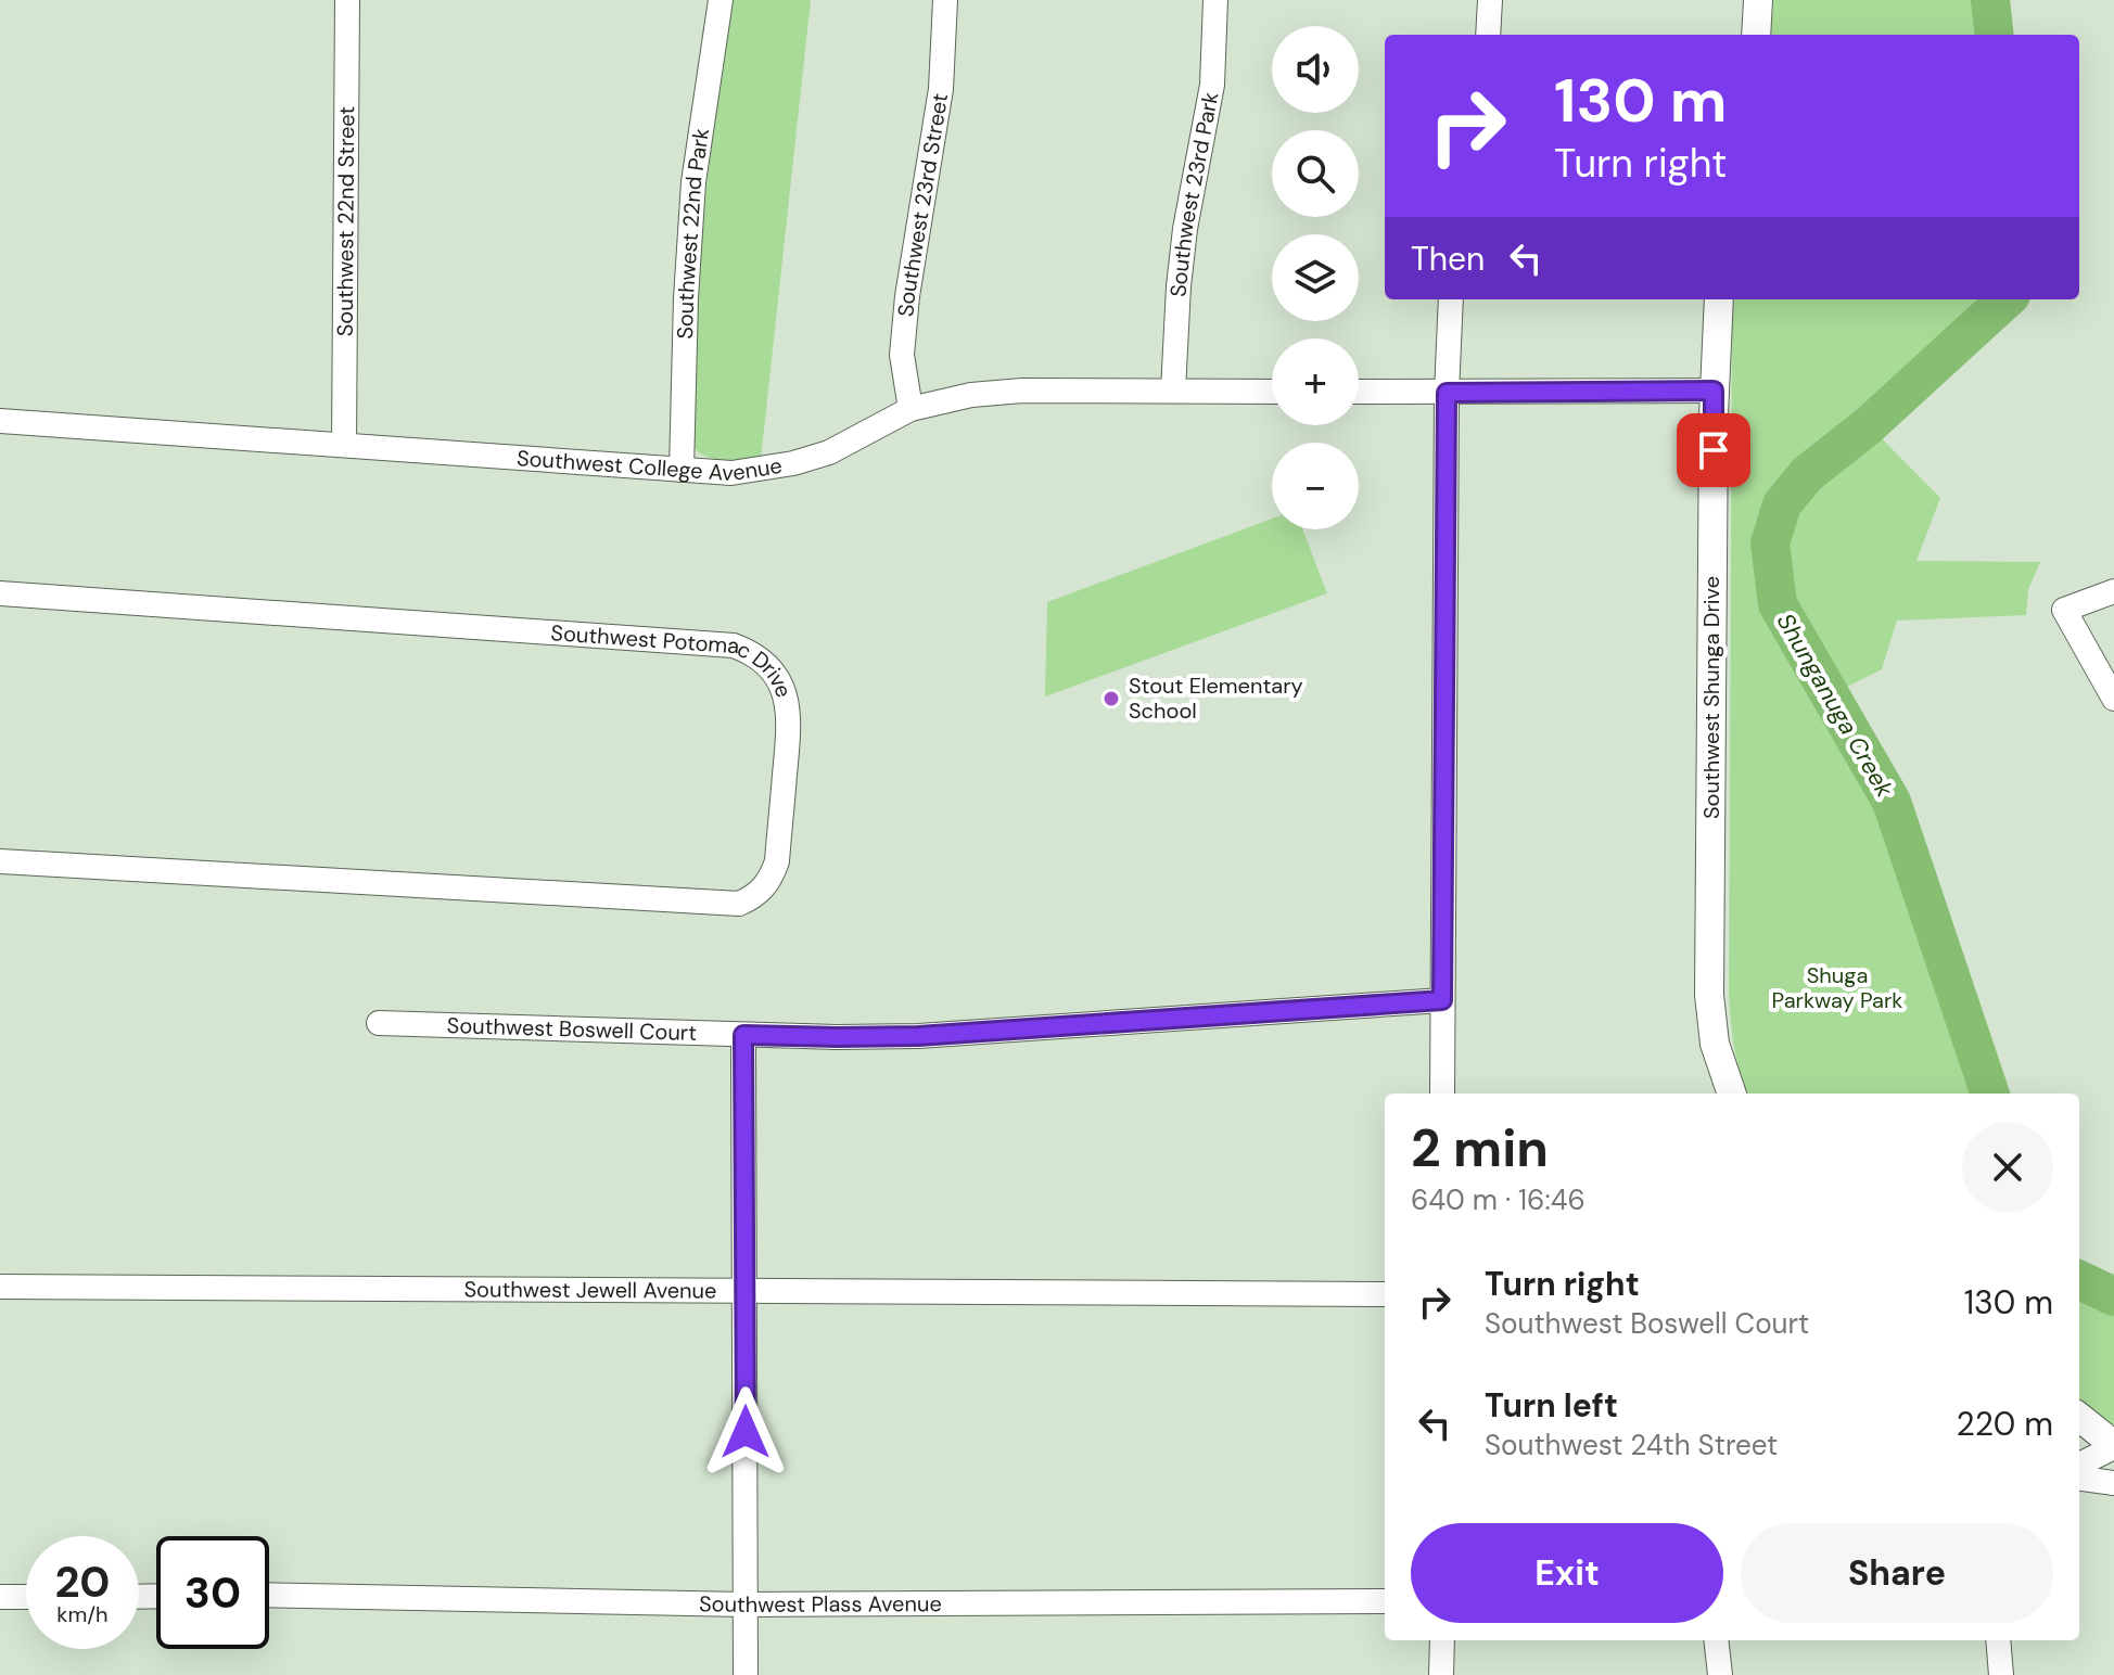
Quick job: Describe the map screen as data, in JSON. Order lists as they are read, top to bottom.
{
  "streets": {
    "street": [
      "Southwest 23rd Park",
      "Southwest 23rd Street",
      "Southwest 22nd Street",
      "Southwest 22nd Park",
      "Southwest College Avenue",
      "Southwest Potomac Drive",
      "Southwest Shunga Drive",
      "Southwest Boswell Court",
      "Southwest Jewell Avenue",
      "Southwest Plass Avenue"
    ]
  },
  "crossings": [
    ["Southwest 23rd Park", "Southwest College Avenue"],
    ["Southwest 23rd Street", "Southwest College Avenue"],
    ["Southwest 22nd Street", "Southwest College Avenue"],
    ["Southwest 22nd Park", "Southwest College Avenue"]
  ],
  "water": ["Shunganuga Creek"],
  "parks": ["Shuga Parkway Park"],
  "places": ["Stout Elementary School"],
  "page": {
    "map_buttons": ["+", "−"],
    "turn": ["130 m", "Turn right"],
    "then": "Then",
    "heading": ["2 min", "640 m · 16:46"],
    "list": [
      {
        "name": "Turn right",
        "note": "Southwest Boswell Court",
        "value": "130 m"
      },
      {
        "name": "Turn left",
        "note": "Southwest 24th Street",
        "value": "220 m"
      }
    ],
    "buttons": ["Exit", "Share"],
    "speed": "20 km/h",
    "limit": "30"
  }
}
